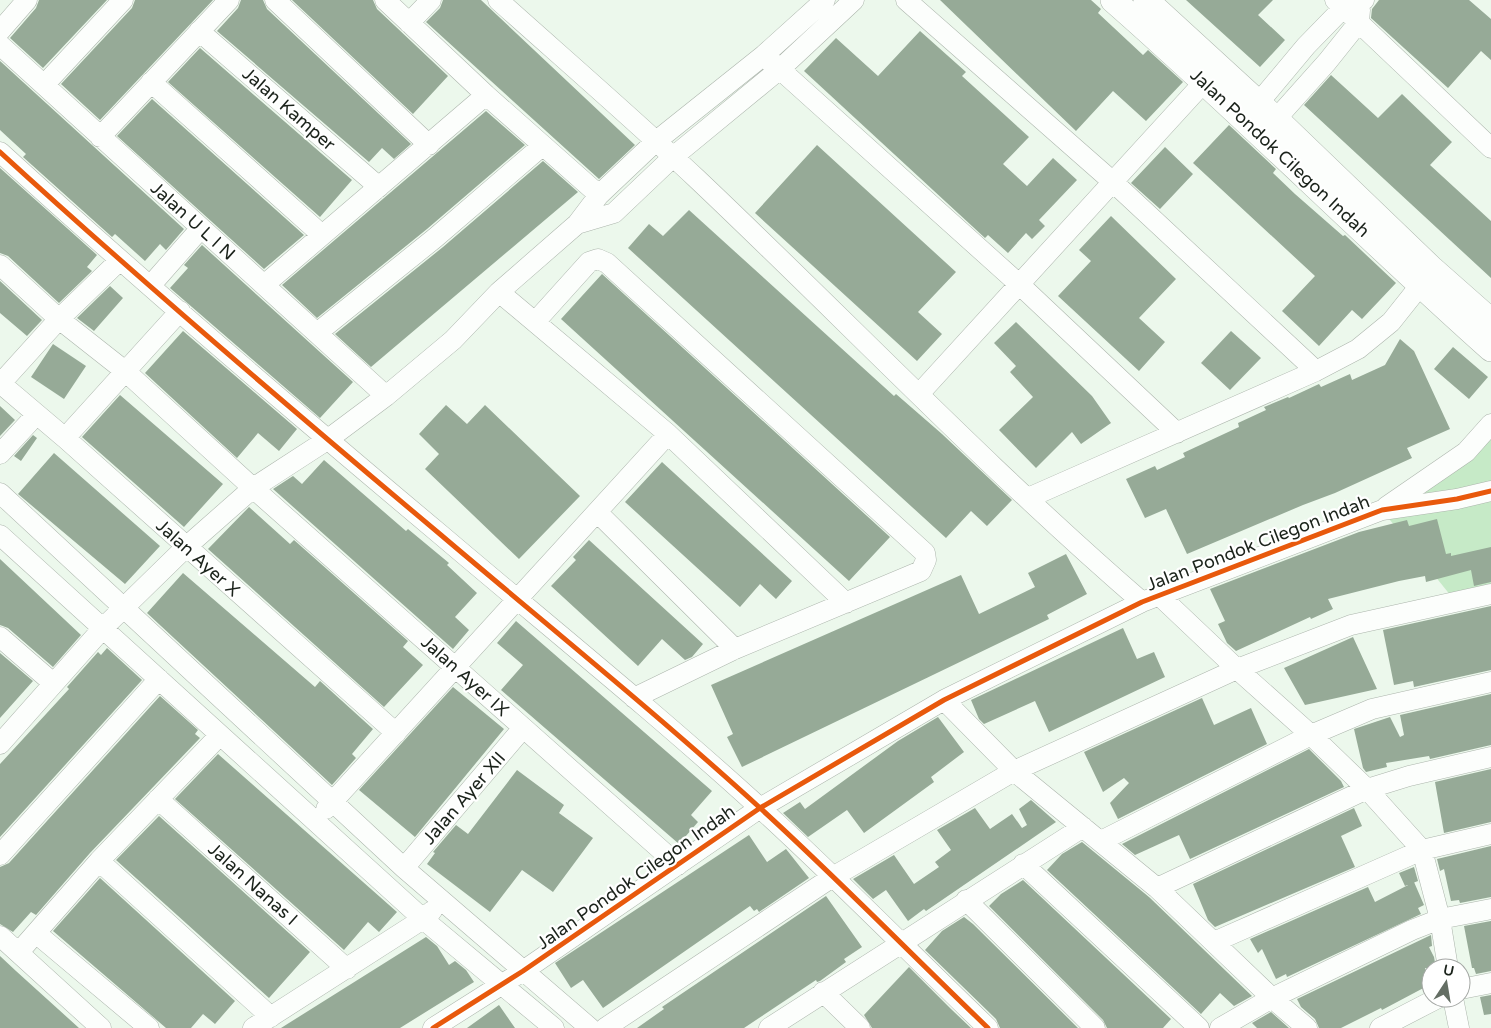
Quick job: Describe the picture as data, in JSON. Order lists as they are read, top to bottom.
{
  "streets": {
    "street": [
      "Jalan Kamper",
      "Jalan Pondok Cilegon Indah",
      "Jalan U L I N",
      "Jalan Ayer X",
      "Jalan Ayer IX",
      "Jalan Ayer XII",
      "Jalan Nanas I"
    ]
  },
  "crossings": [
    ["Jalan Pondok Cilegon Indah", "Jalan Ayer IX"],
    ["Jalan Ayer IX", "Jalan Ayer XII"]
  ],
  "north": "top"
}
